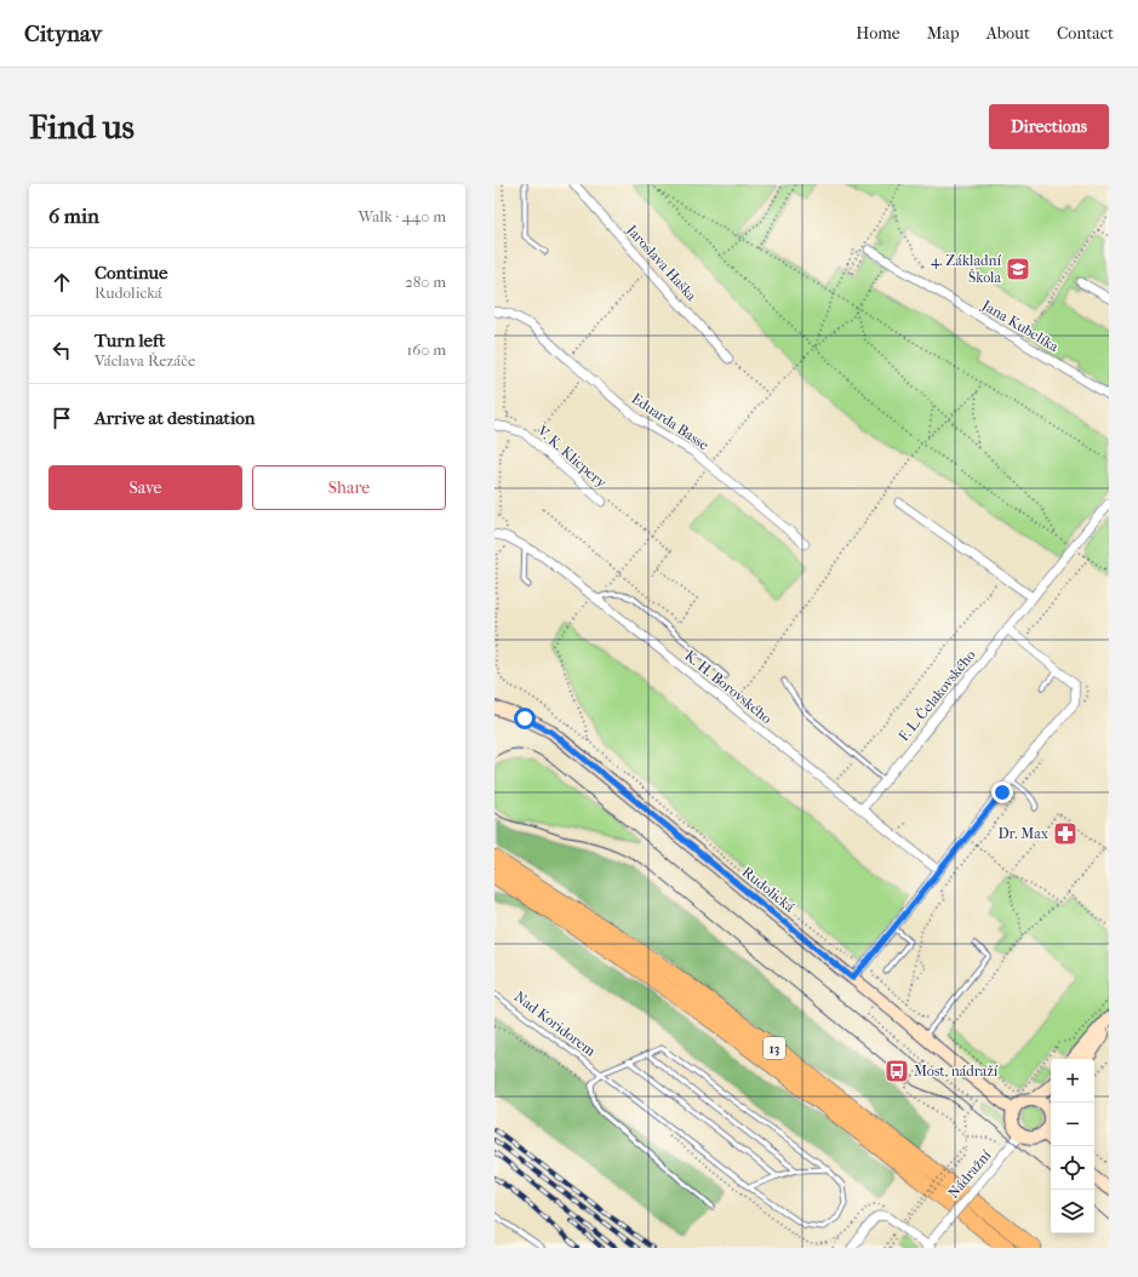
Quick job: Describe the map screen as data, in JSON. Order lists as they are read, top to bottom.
{
  "streets": {
    "highway": ["13"],
    "street": [
      "Jaroslava Haška",
      "Jana Kubelíka",
      "Eduarda Basse",
      "V. K. Klicpery",
      "K. H. Borovského",
      "F. L. Čelakovského",
      "Rudolická",
      "Nádražní"
    ],
    "lane": ["Nad Koridorem"]
  },
  "crossings": [
    ["K. H. Borovského", "F. L. Čelakovského"]
  ],
  "places": {
    "school or university": ["4. Základní Škola"],
    "pharmacy": ["Dr. Max"],
    "bus stop": ["Most, nádraží"]
  },
  "page": {
    "header": "Citynav",
    "nav": [
      "Home",
      "Map",
      "About",
      "Contact"
    ],
    "buttons": [
      "Directions",
      ["Save", "Share"]
    ],
    "title": "Find us",
    "heading": ["6 min", "Walk · 440 m"],
    "list": [
      ["Continue", "Rudolická", "280 m"],
      ["Turn left", "Václava Řezáče", "160 m"],
      "Arrive at destination"
    ],
    "map_buttons": ["+", "−"]
  }
}
